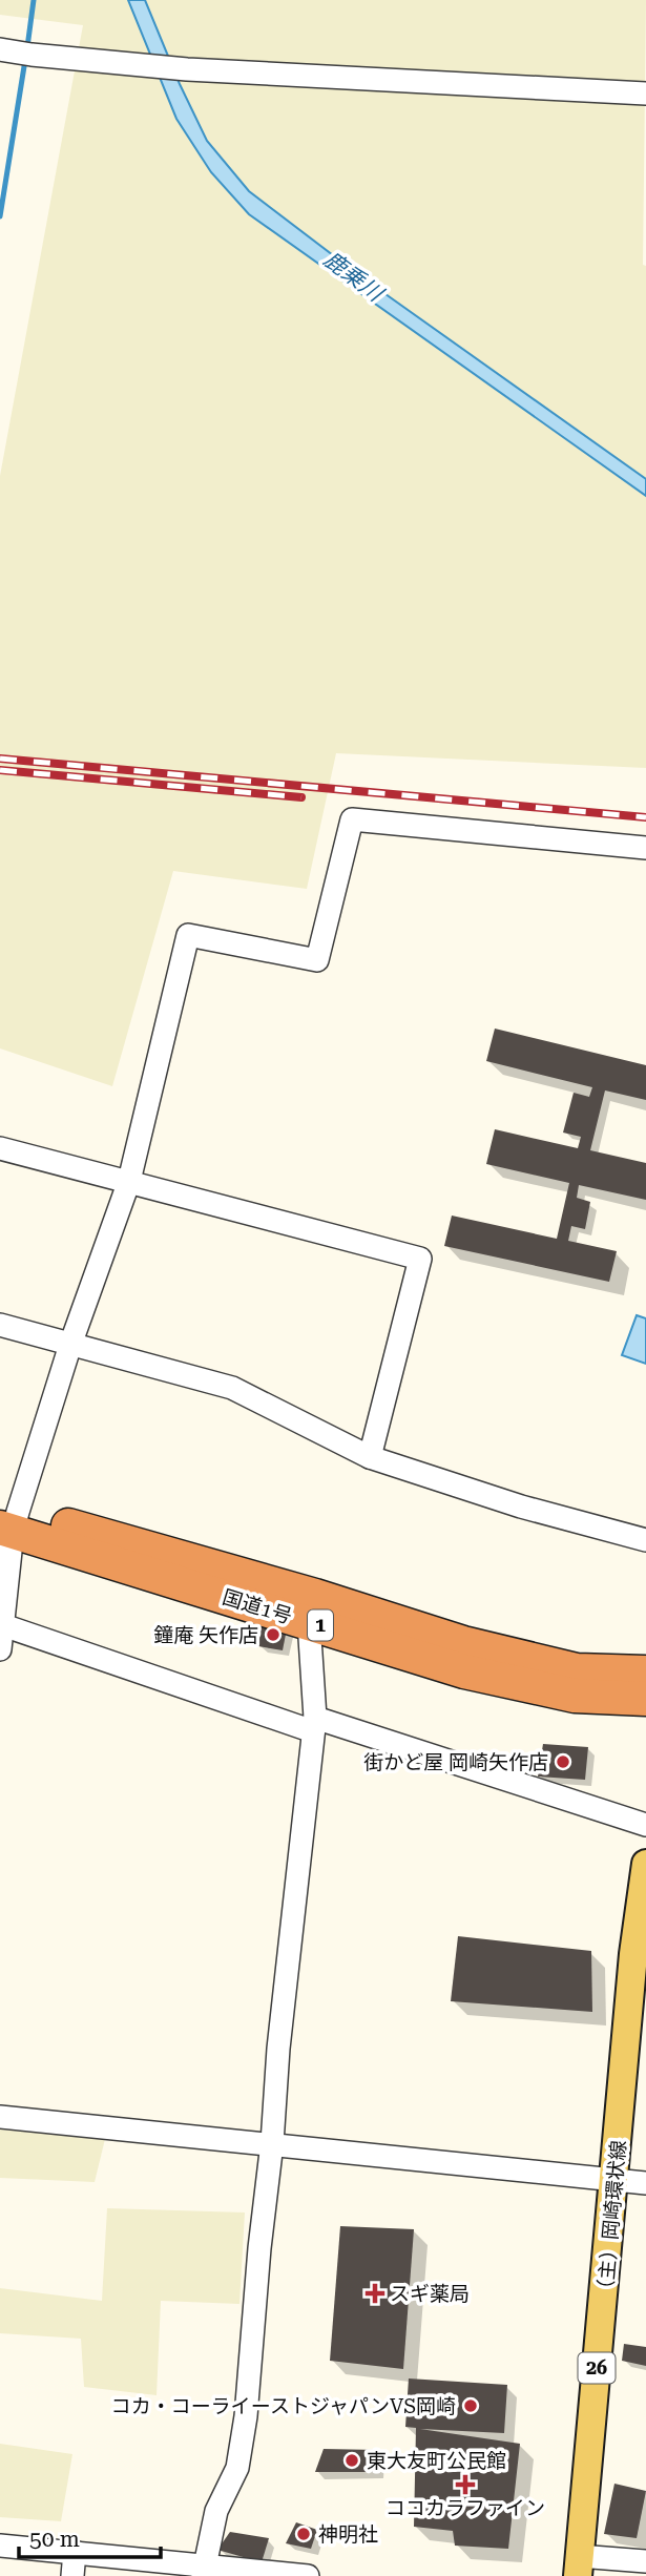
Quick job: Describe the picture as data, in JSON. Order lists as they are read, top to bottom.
{
  "streets": {
    "highway": ["国道1号", "1"],
    "main road": ["（主）岡崎環状線", "26"]
  },
  "water": ["鹿乗川"],
  "places": {
    "other": [
      "鐘庵 矢作店",
      "街かど屋 岡崎矢作店",
      "コカ・コーライーストジャパンVS岡崎",
      "東大友町公民館",
      "神明社"
    ],
    "health": ["スギ薬局", "ココカラファイン"]
  },
  "scale_bar": "50 m"
}
